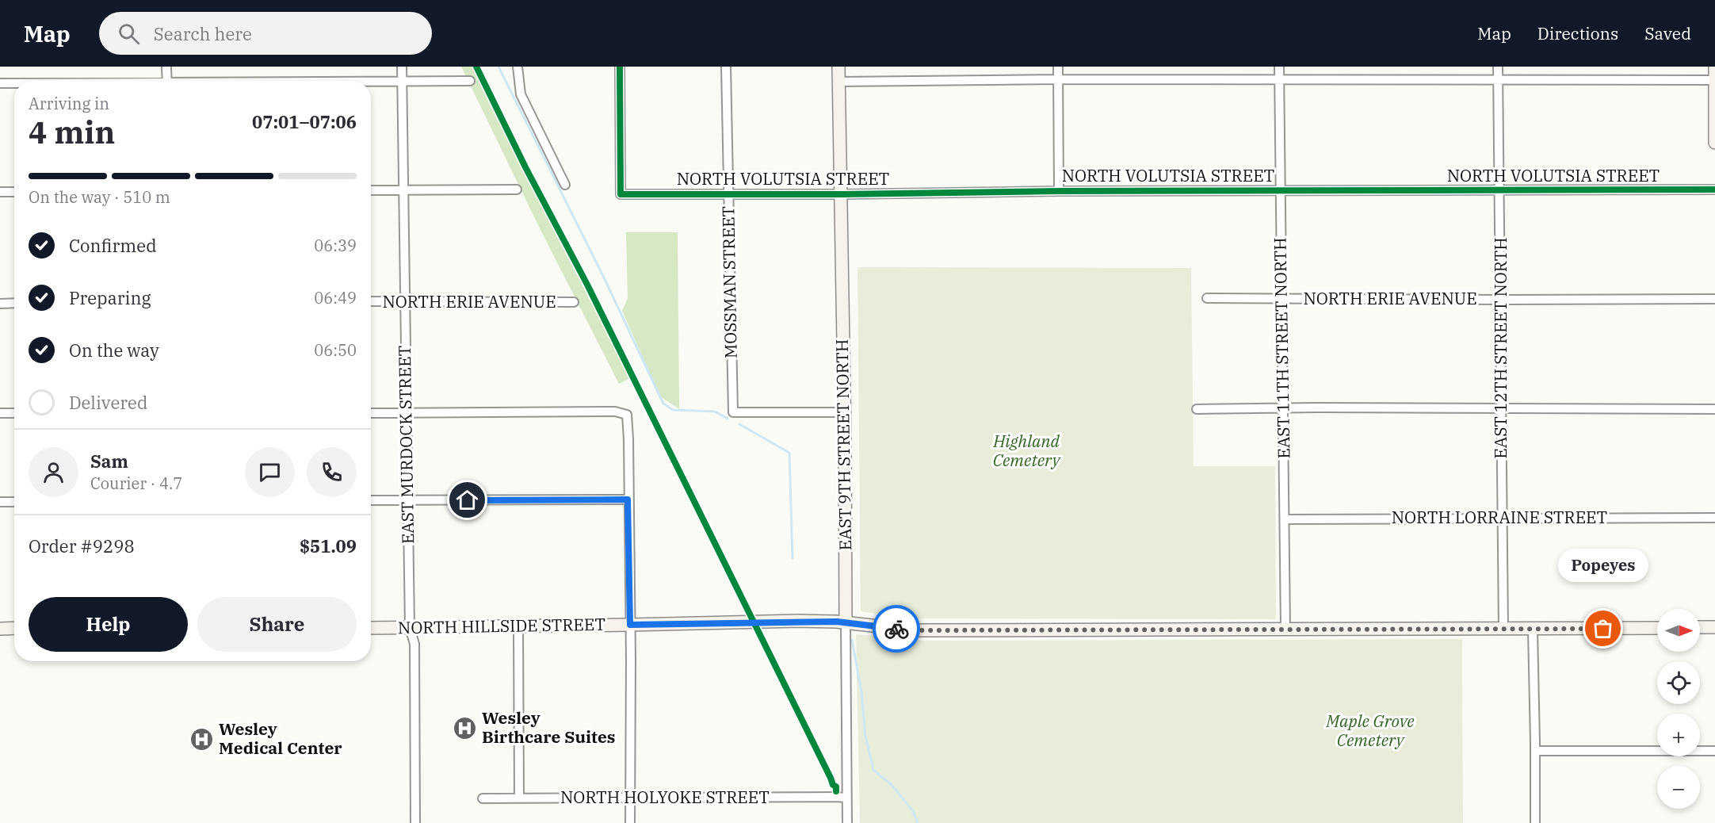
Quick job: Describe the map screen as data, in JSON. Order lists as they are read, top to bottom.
{
  "streets": {
    "main road": ["EAST 9TH STREET NORTH", "NORTH HILLSIDE STREET"],
    "street": [
      "NORTH VOLUTSIA STREET",
      "MOSSMAN STREET",
      "NORTH ERIE AVENUE",
      "EAST 11TH STREET NORTH",
      "EAST 12TH STREET NORTH",
      "EAST MURDOCK STREET",
      "NORTH LORRAINE STREET",
      "NORTH HOLYOKE STREET"
    ]
  },
  "crossings": [
    ["NORTH VOLUTSIA STREET", "MOSSMAN STREET"],
    ["NORTH VOLUTSIA STREET", "EAST 11TH STREET NORTH"],
    ["NORTH VOLUTSIA STREET", "EAST 12TH STREET NORTH"],
    ["NORTH VOLUTSIA STREET", "EAST 9TH STREET NORTH"],
    ["MOSSMAN STREET", "EAST 9TH STREET NORTH"],
    ["NORTH ERIE AVENUE", "EAST 11TH STREET NORTH"],
    ["NORTH ERIE AVENUE", "EAST 12TH STREET NORTH"],
    ["NORTH ERIE AVENUE", "EAST MURDOCK STREET"],
    ["EAST 11TH STREET NORTH", "NORTH LORRAINE STREET"],
    ["EAST 11TH STREET NORTH", "NORTH HILLSIDE STREET"],
    ["EAST 12TH STREET NORTH", "NORTH LORRAINE STREET"],
    ["EAST 12TH STREET NORTH", "NORTH HILLSIDE STREET"],
    ["EAST MURDOCK STREET", "NORTH HILLSIDE STREET"],
    ["EAST 9TH STREET NORTH", "NORTH HILLSIDE STREET"],
    ["EAST 9TH STREET NORTH", "NORTH HOLYOKE STREET"]
  ],
  "parks": ["Highland Cemetery", "Maple Grove Cemetery"],
  "places": {
    "other": ["Popeyes"],
    "hospital": ["Wesley Birthcare Suites", "Wesley Medical Center"]
  },
  "north": "right",
  "page": {
    "header": "Map",
    "search": "Search here",
    "nav": ["Map", "Directions", "Saved"],
    "heading": ["4 min", "Arriving in", "07:01–07:06"],
    "panel": [
      "Sam",
      "Courier · 4.7",
      "Order #9298",
      "$51.09"
    ],
    "bar": "On the way · 510 m",
    "list": [
      ["Confirmed", "06:39"],
      ["Preparing", "06:49"],
      ["On the way", "06:50"],
      "Delivered"
    ],
    "bubble": "Popeyes",
    "buttons": ["Help", "Share"],
    "map_buttons": ["+", "−"]
  }
}
